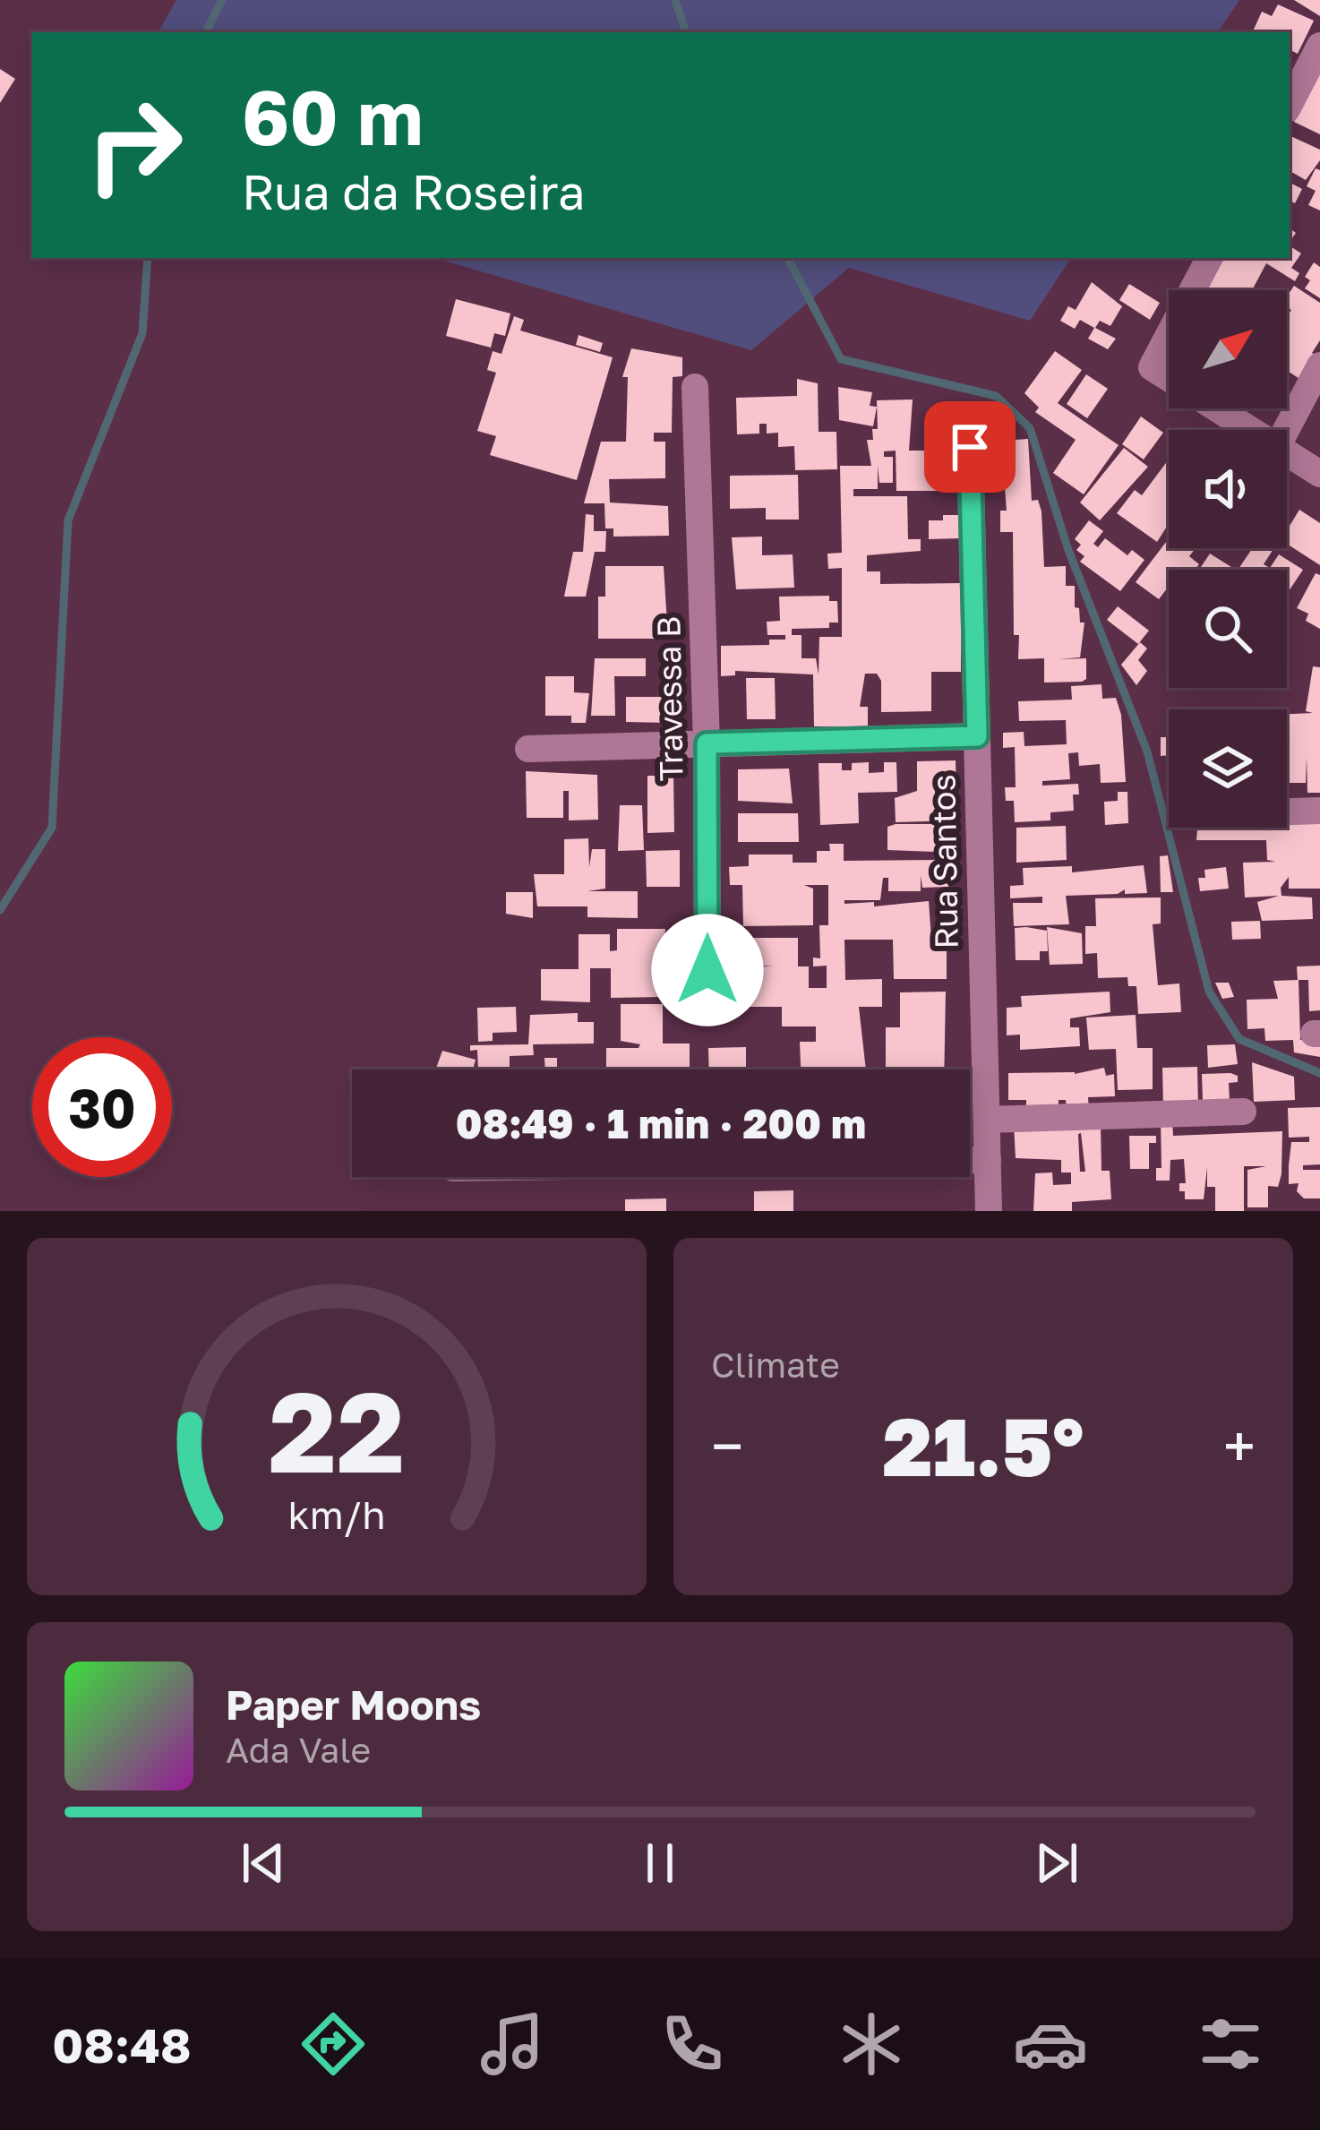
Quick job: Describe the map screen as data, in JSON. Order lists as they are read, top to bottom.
{
  "streets": {
    "street": ["Travessa B", "Rua Santos"]
  },
  "north": "top right",
  "page": {
    "turn": ["60 m", "Rua da Roseira"],
    "limit": "30",
    "trip": "08:49 · 1 min · 200 m",
    "tile": "Climate",
    "heat": ["−", "21.5°", "+"],
    "song": ["Paper Moons", "Ada Vale"],
    "tabs": "08:48",
    "gauge": ["22", "km/h"]
  }
}
